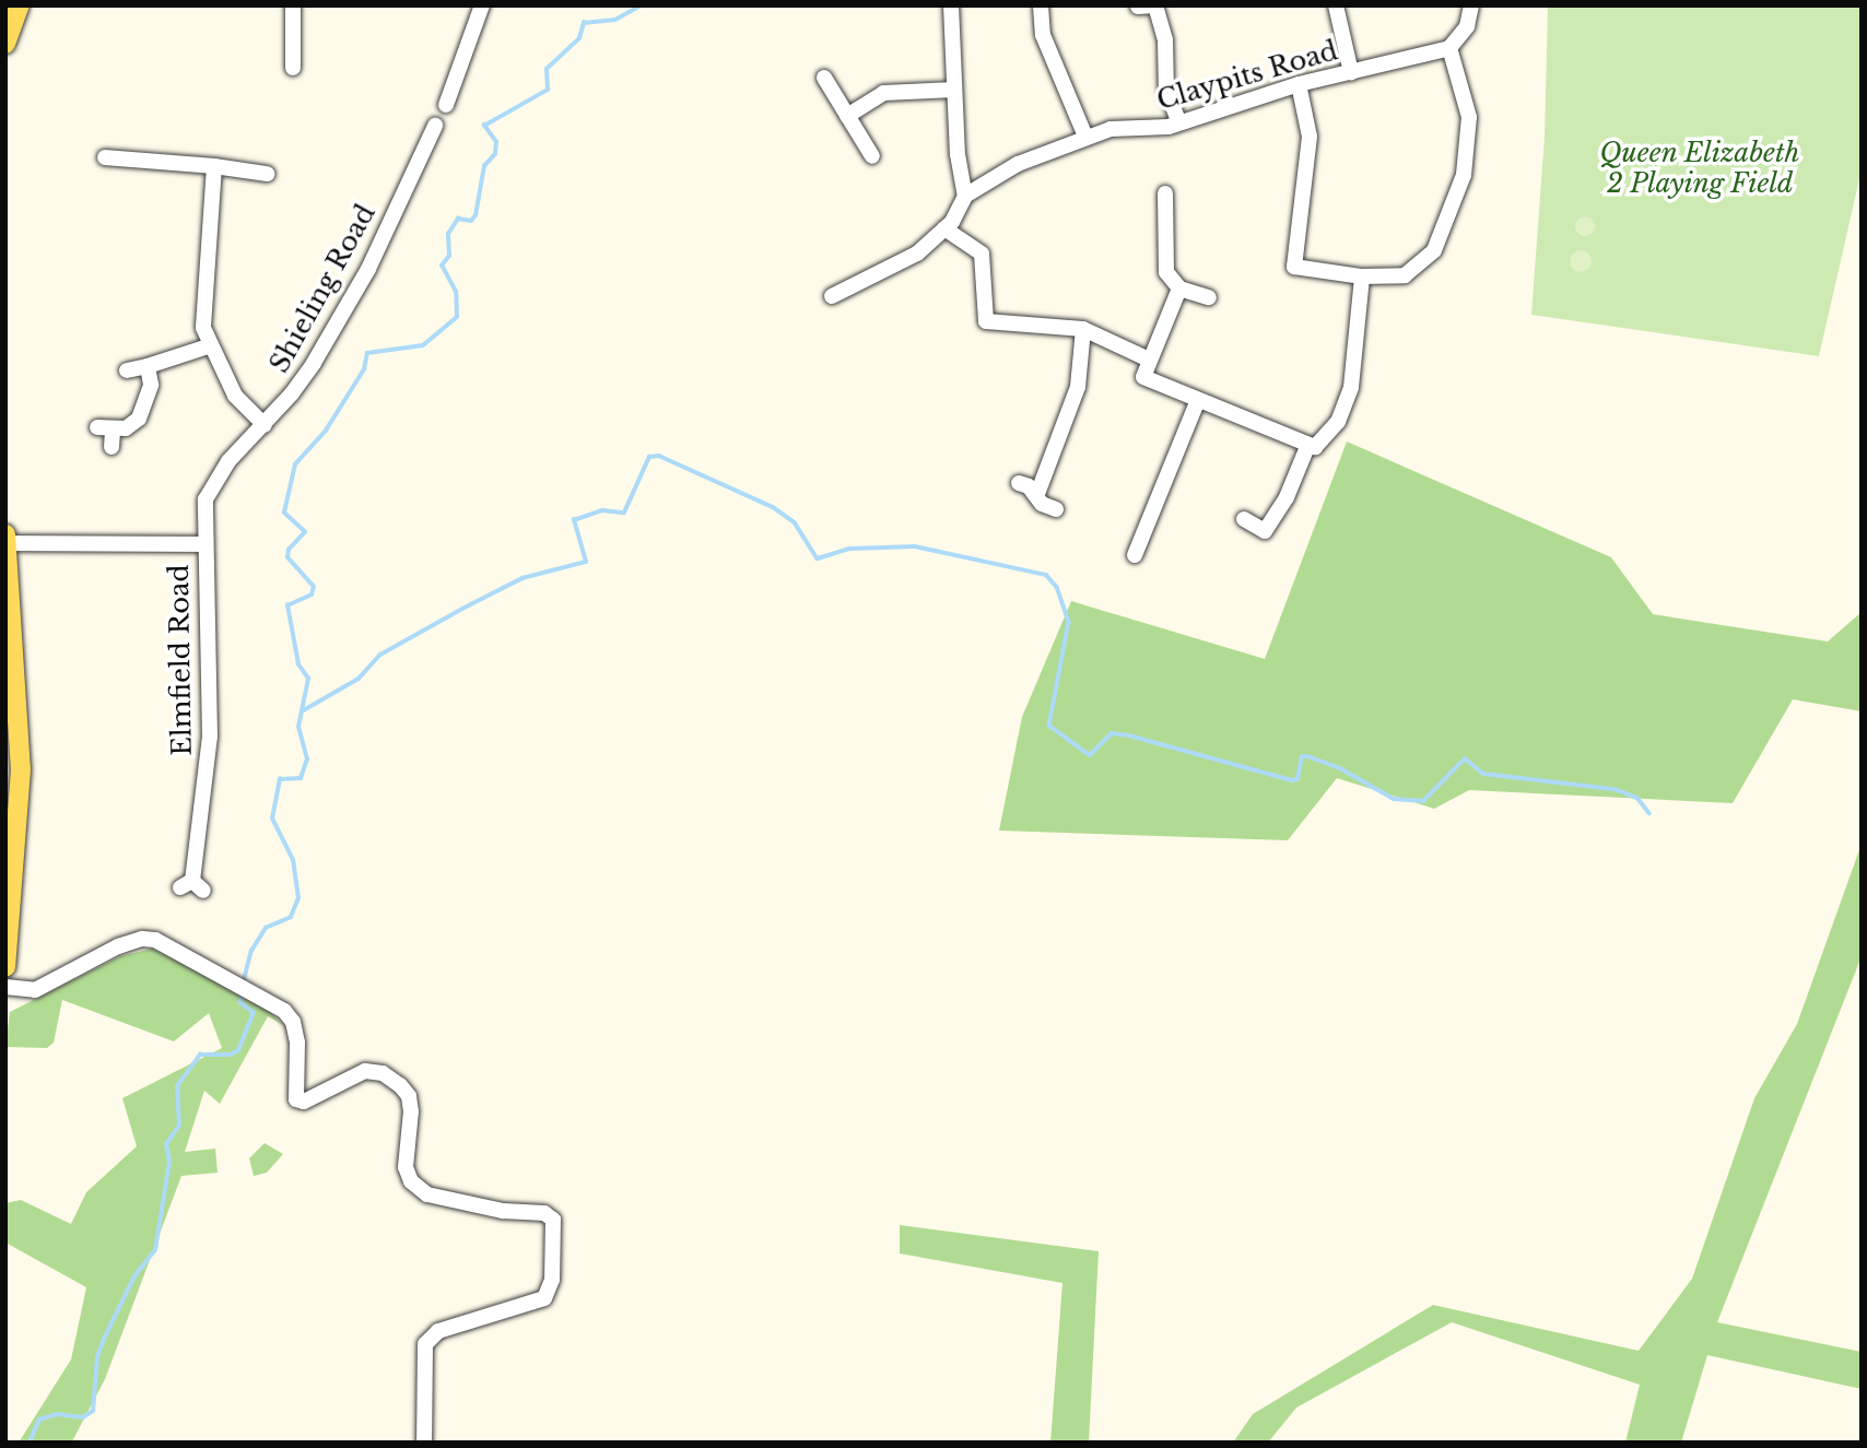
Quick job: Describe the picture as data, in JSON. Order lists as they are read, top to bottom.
{
  "streets": {
    "street": ["Claypits Road", "Shieling Road", "Elmfield Road"]
  },
  "crossings": [
    ["Shieling Road", "Elmfield Road"]
  ],
  "parks": ["Queen Elizabeth 2 Playing Field"]
}
